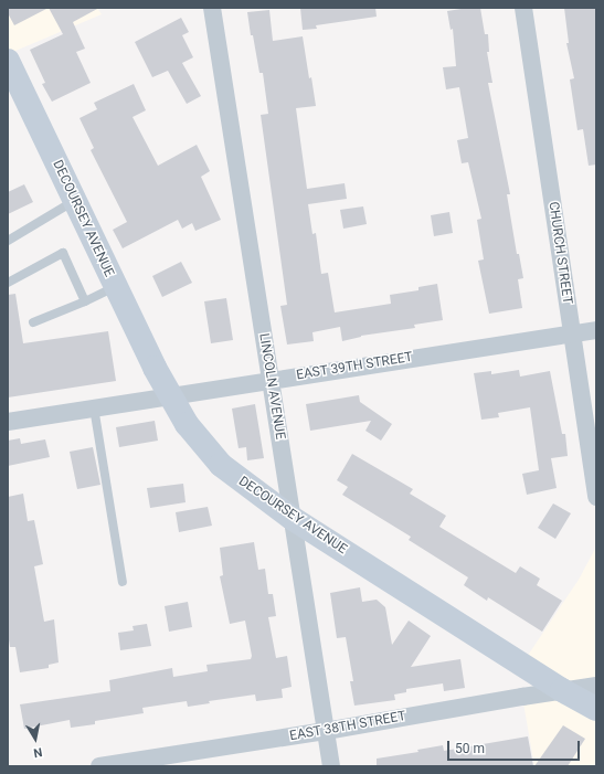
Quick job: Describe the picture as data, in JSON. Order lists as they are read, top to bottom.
{
  "streets": {
    "main road": ["DECOURSEY AVENUE"],
    "street": [
      "CHURCH STREET",
      "EAST 39TH STREET",
      "LINCOLN AVENUE",
      "EAST 38TH STREET"
    ]
  },
  "crossings": [
    ["DECOURSEY AVENUE", "EAST 39TH STREET"],
    ["DECOURSEY AVENUE", "LINCOLN AVENUE"],
    ["DECOURSEY AVENUE", "EAST 38TH STREET"],
    ["CHURCH STREET", "EAST 39TH STREET"],
    ["EAST 39TH STREET", "LINCOLN AVENUE"],
    ["LINCOLN AVENUE", "EAST 38TH STREET"]
  ],
  "scale_bar": "50 m",
  "north": "bottom"
}
